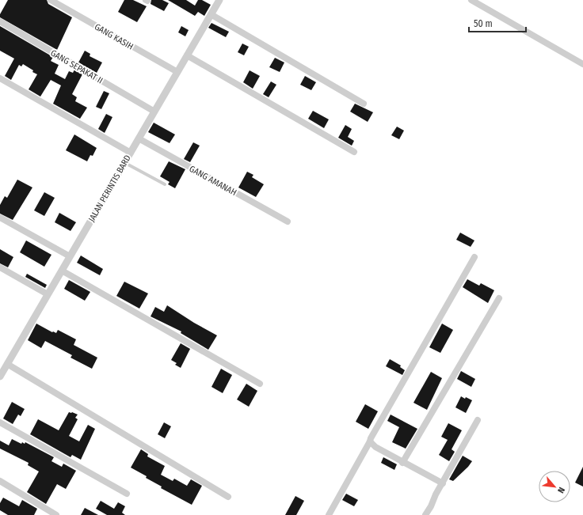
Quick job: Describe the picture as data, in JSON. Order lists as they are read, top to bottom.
{
  "streets": {
    "street": [
      "GANG KASIH",
      "GANG SEPAKAT II",
      "GANG AMANAH",
      "JALAN PERINTIS BARD"
    ]
  },
  "crossings": [
    ["GANG KASIH", "JALAN PERINTIS BARD"],
    ["GANG SEPAKAT II", "JALAN PERINTIS BARD"],
    ["GANG AMANAH", "JALAN PERINTIS BARD"]
  ],
  "scale_bar": "50 m",
  "north": "bottom right"
}
